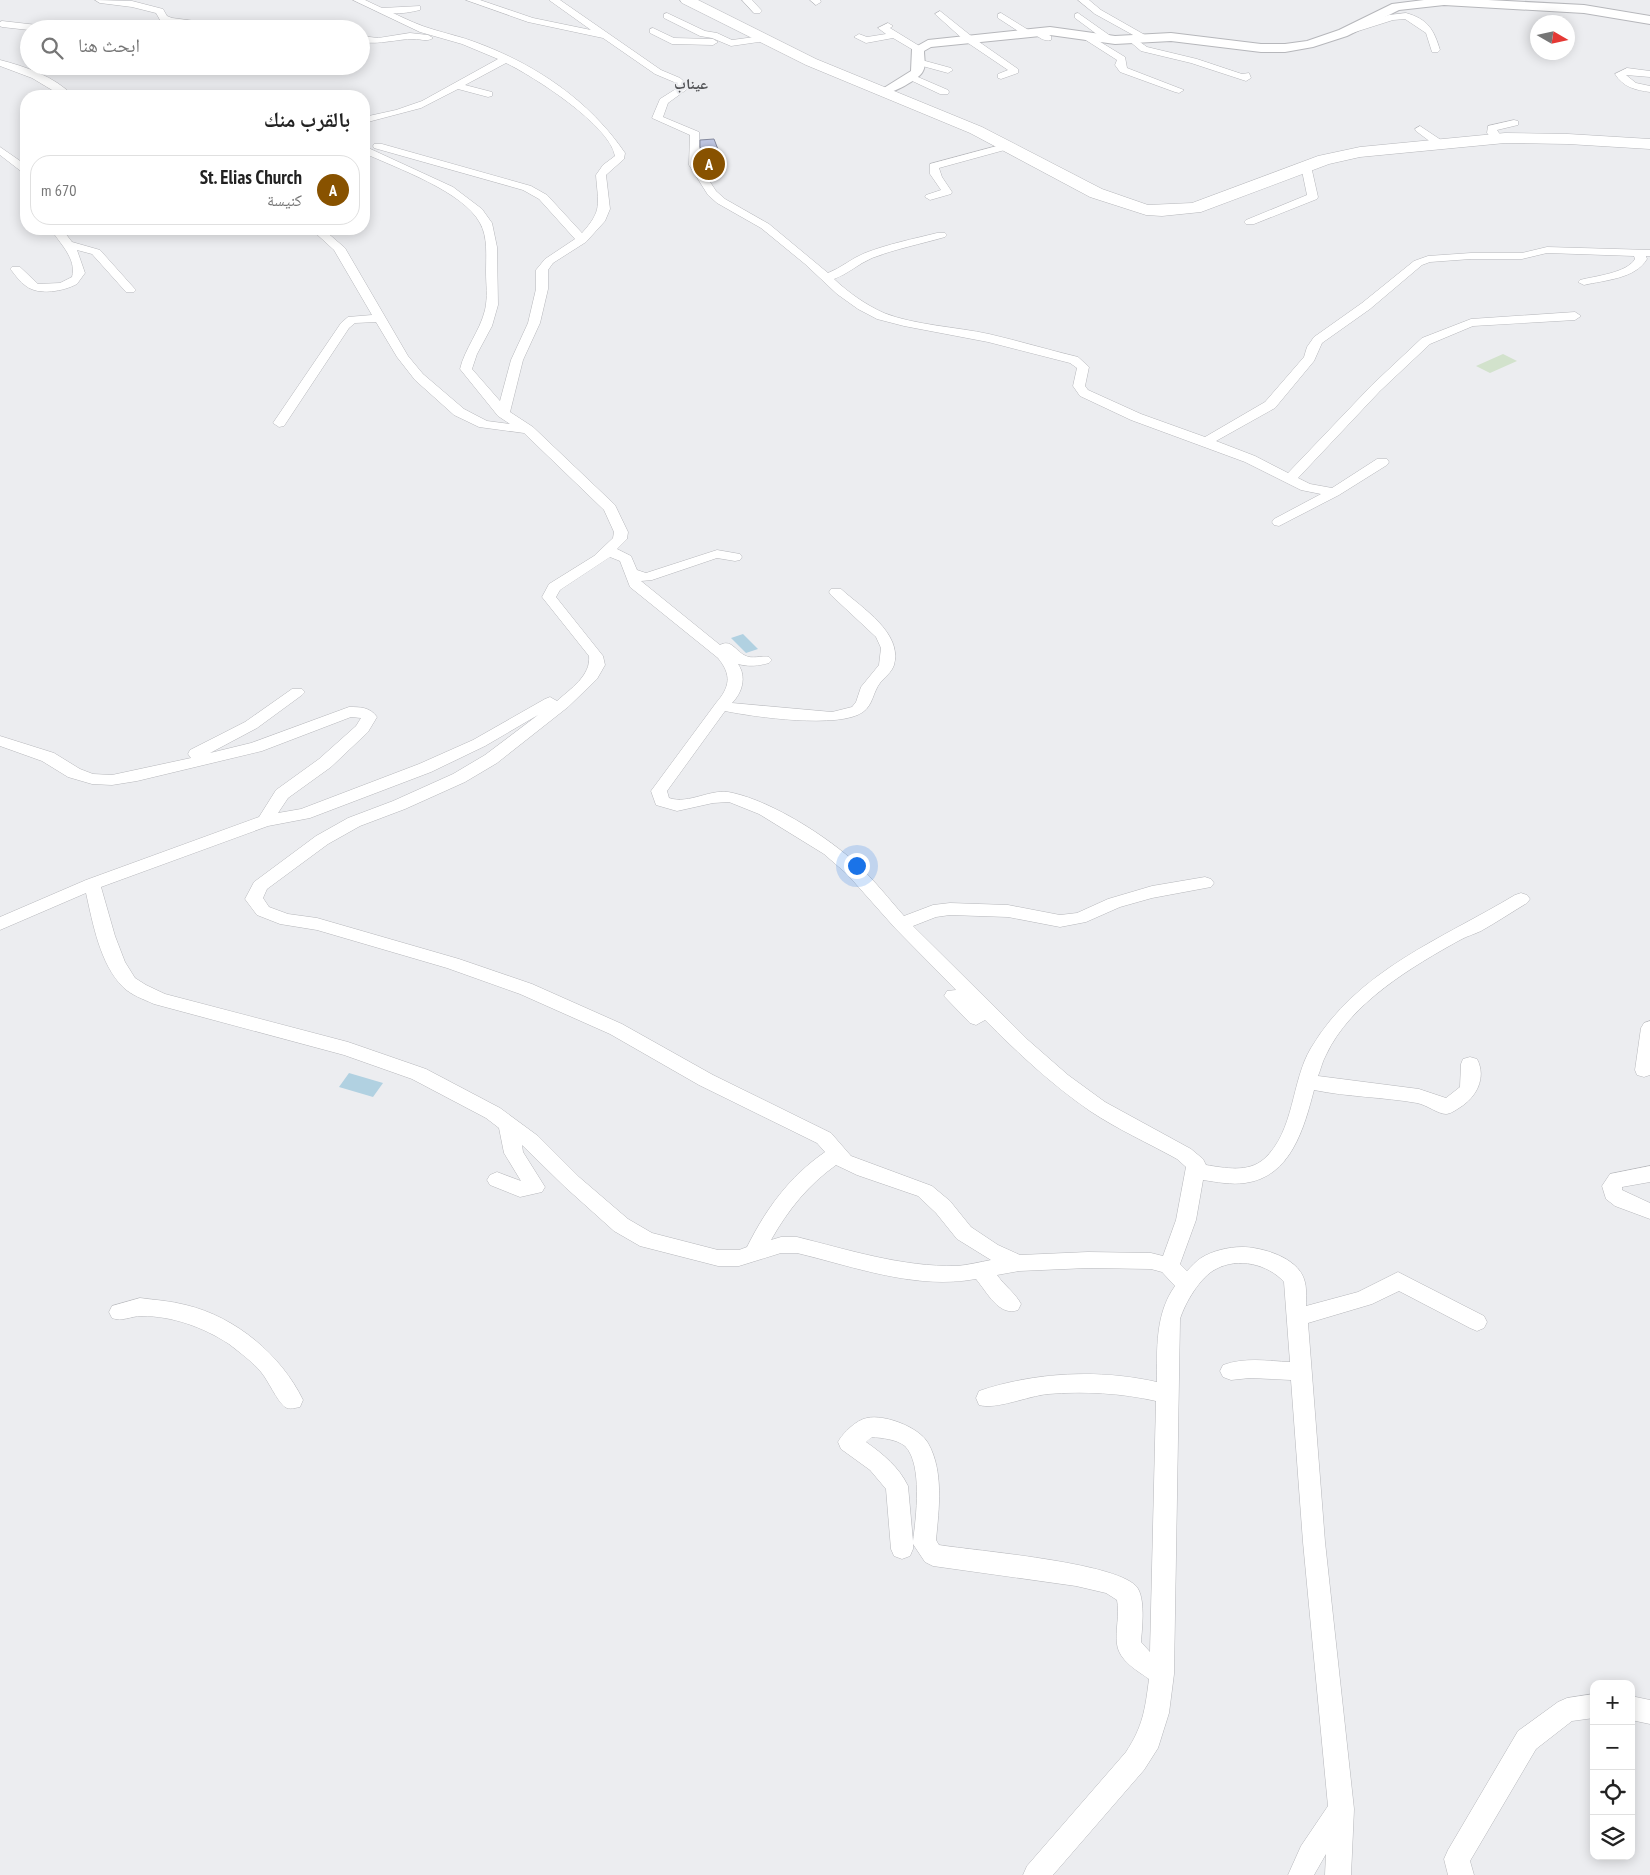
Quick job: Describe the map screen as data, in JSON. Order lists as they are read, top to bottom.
{
  "districts": ["عيناب"],
  "north": "right",
  "page": {
    "search": "ابحث هنا",
    "heading": "بالقرب منك",
    "pins": "A",
    "list": [
      {
        "mark": "A",
        "name": "St. Elias Church",
        "note": "كنيسة",
        "value": "670 m"
      }
    ],
    "map_buttons": ["+", "−"]
  }
}
